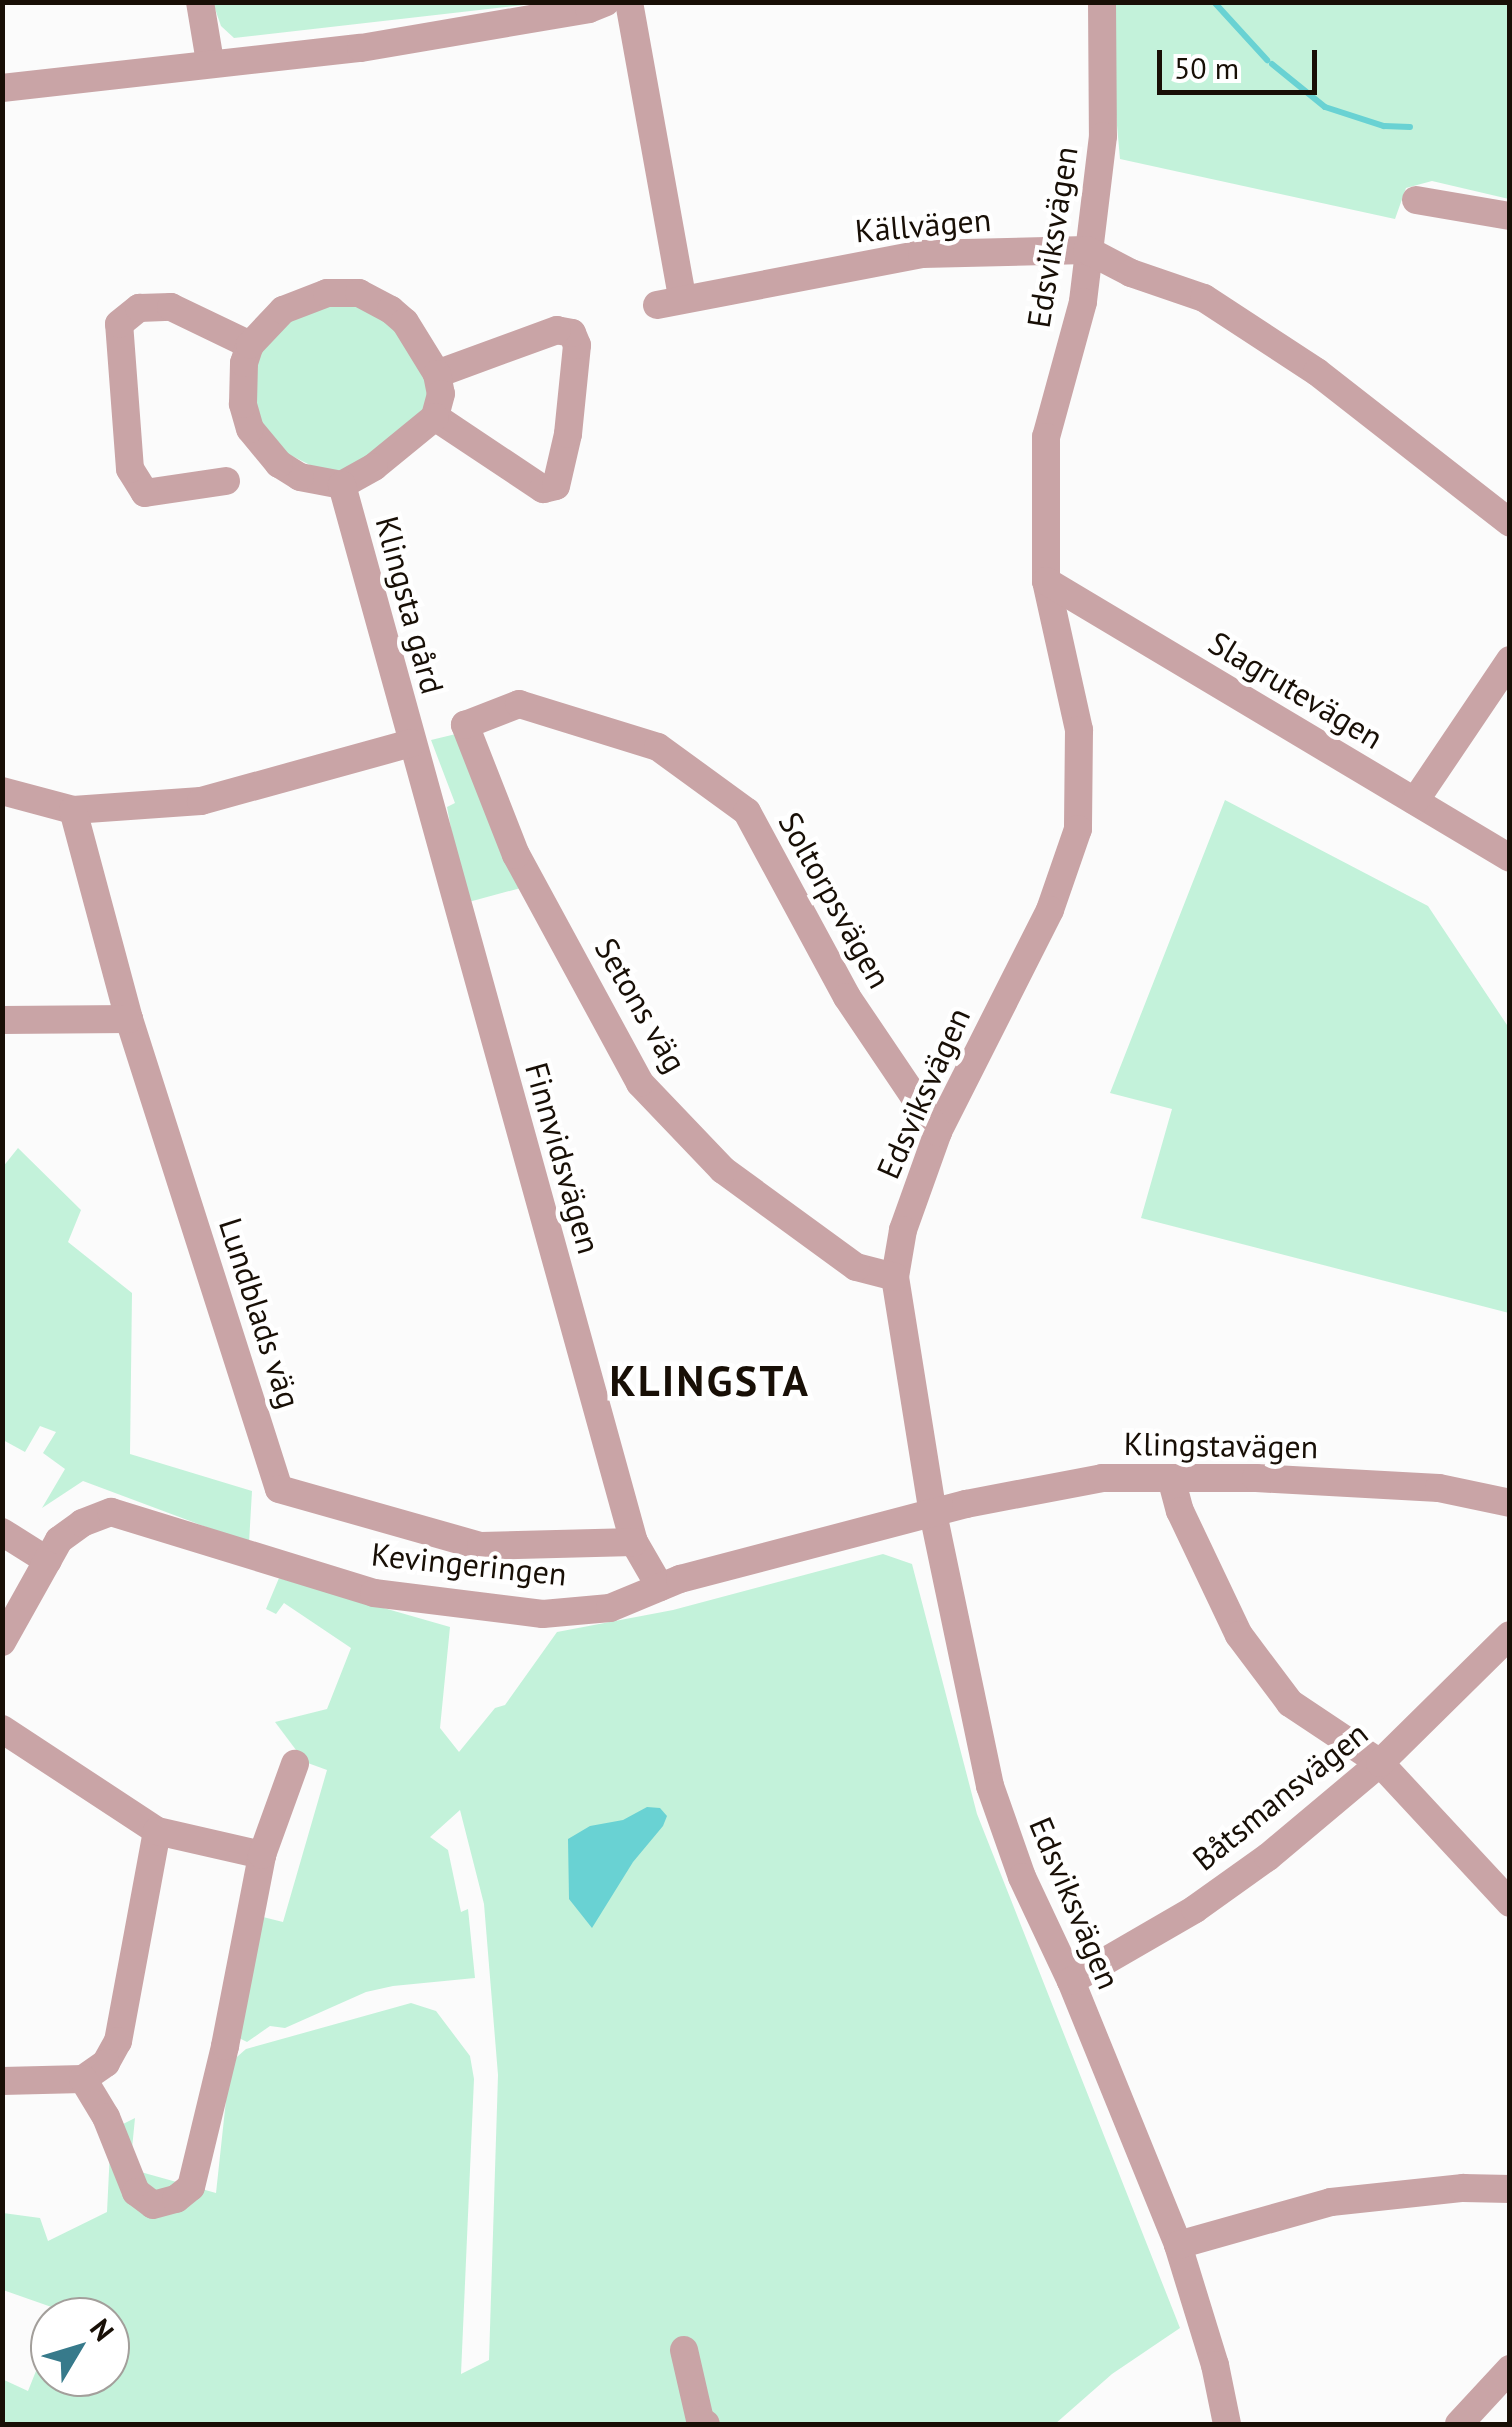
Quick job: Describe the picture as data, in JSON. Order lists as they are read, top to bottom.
{
  "streets": {
    "street": [
      "Källvägen",
      "Edsviksvägen",
      "Klingsta gård",
      "Slagrutevägen",
      "Soltorpsvägen",
      "Setons väg",
      "Finnvidsvägen",
      "Lundblads väg",
      "Klingstavägen",
      "Kevingeringen",
      "Båtsmansvägen"
    ]
  },
  "crossings": [
    ["Källvägen", "Edsviksvägen"],
    ["Edsviksvägen", "Slagrutevägen"],
    ["Edsviksvägen", "Soltorpsvägen"],
    ["Edsviksvägen", "Setons väg"],
    ["Edsviksvägen", "Klingstavägen"],
    ["Edsviksvägen", "Kevingeringen"],
    ["Edsviksvägen", "Båtsmansvägen"],
    ["Klingsta gård", "Finnvidsvägen"],
    ["Soltorpsvägen", "Setons väg"],
    ["Finnvidsvägen", "Lundblads väg"],
    ["Finnvidsvägen", "Kevingeringen"],
    ["Klingstavägen", "Kevingeringen"]
  ],
  "districts": ["KLINGSTA"],
  "scale_bar": "50 m",
  "north": "top right"
}
